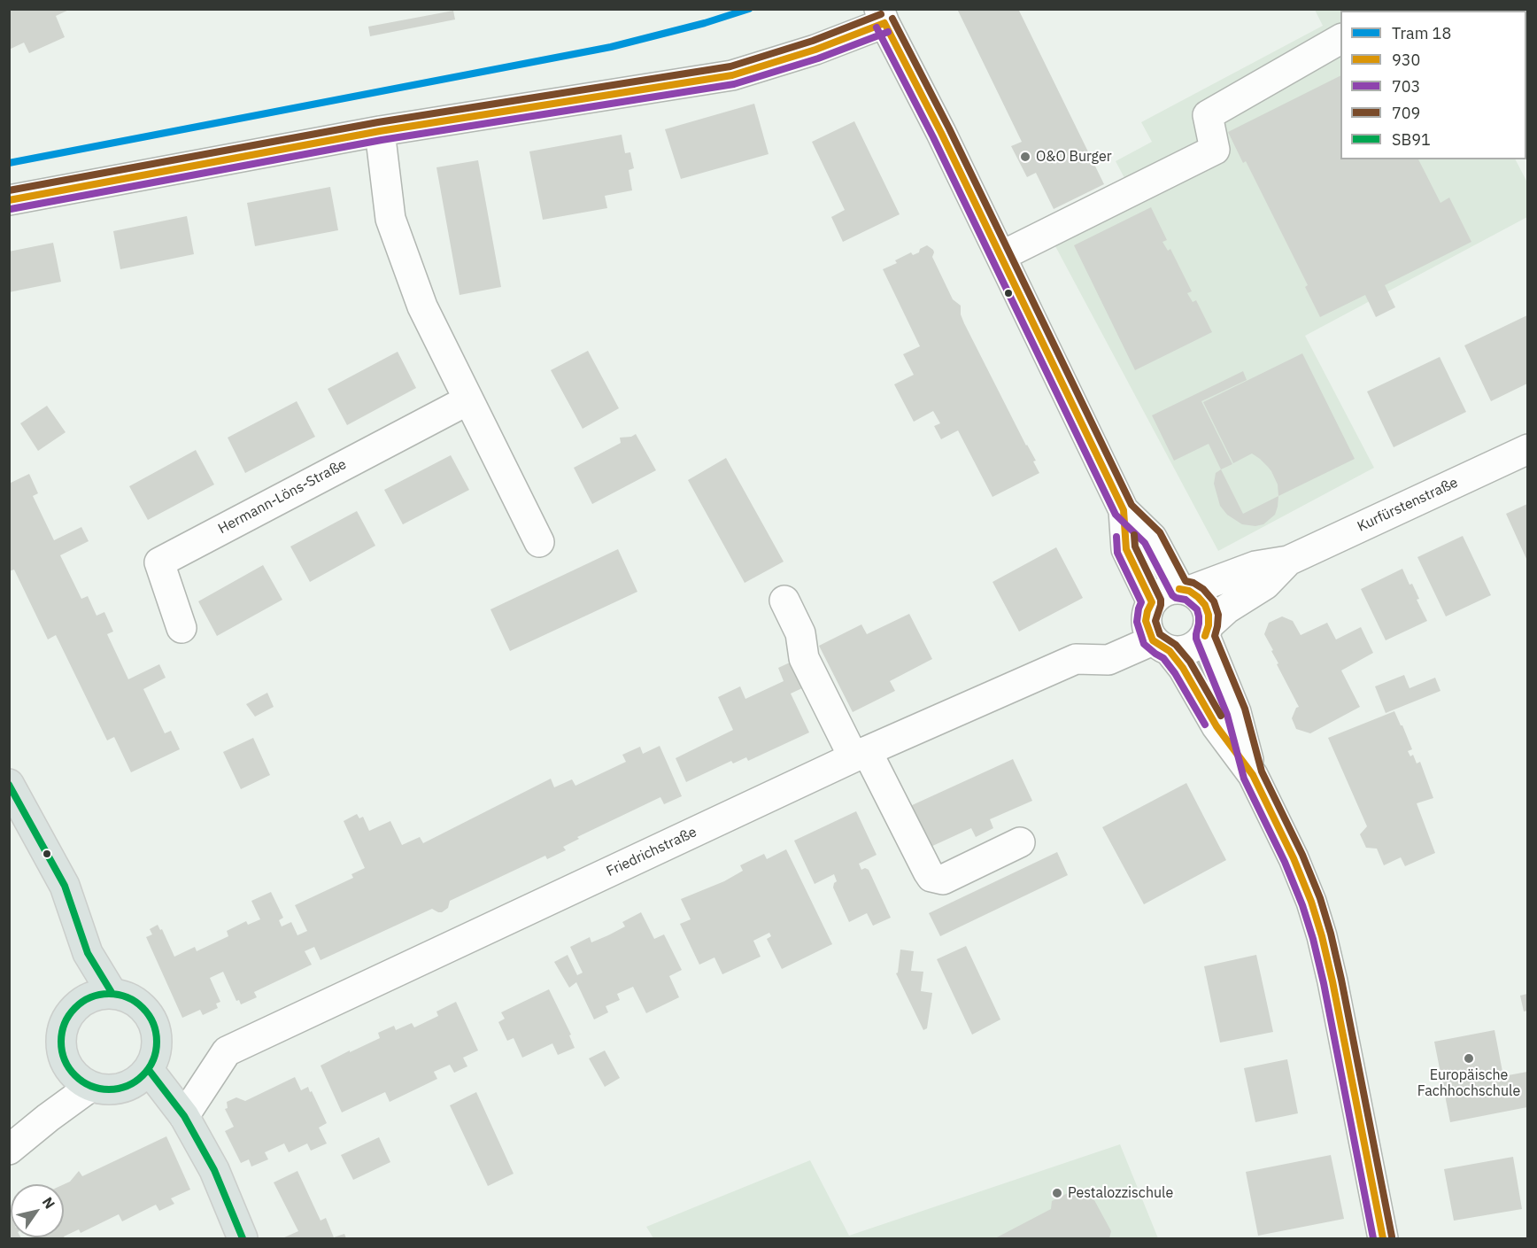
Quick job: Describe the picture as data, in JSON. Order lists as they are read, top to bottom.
{
  "streets": {
    "street": ["Hermann-Löns-Straße", "Kurfürstenstraße", "Friedrichstraße"]
  },
  "crossings": [
    ["Kurfürstenstraße", "Friedrichstraße"]
  ],
  "places": ["O&O Burger", "Europäische Fachhochschule", "Pestalozzischule"],
  "lines": [
    "tram line 18",
    "transit line 709",
    "transit line 930",
    "transit line 703",
    "transit line SB91"
  ],
  "legend": [
    "Tram 18",
    "930",
    "703",
    "709",
    "SB91"
  ],
  "north": "top right"
}
